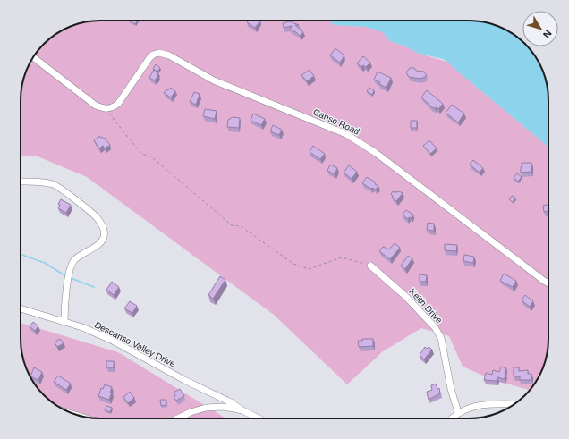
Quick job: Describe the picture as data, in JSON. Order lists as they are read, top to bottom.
{
  "streets": {
    "street": ["Canso Road", "Keith Drive", "Descanso Valley Drive"]
  },
  "north": "bottom right"
}
